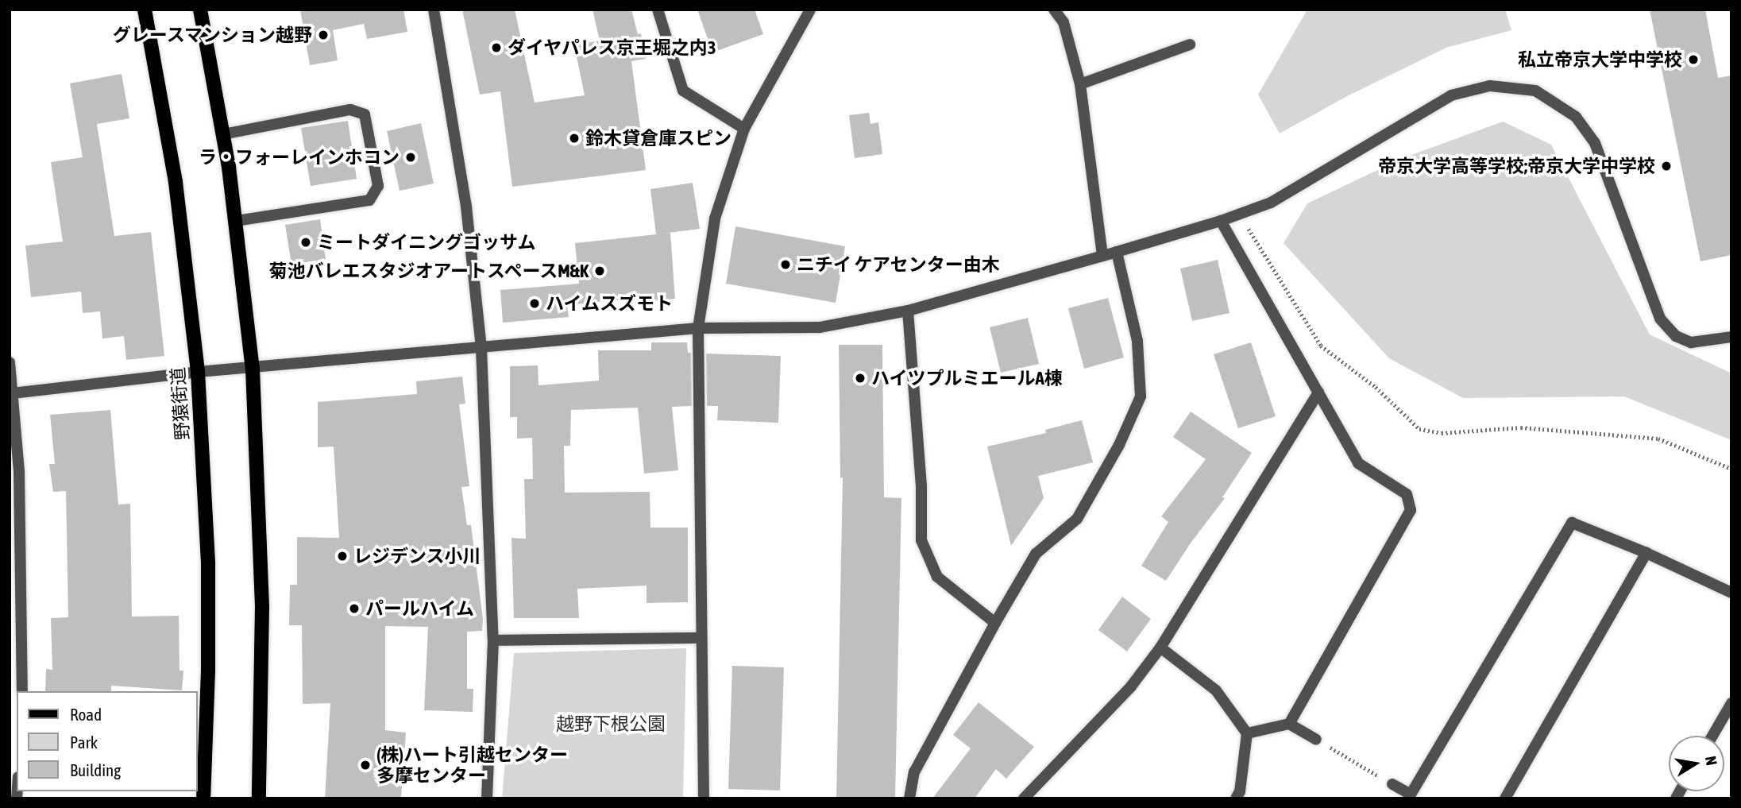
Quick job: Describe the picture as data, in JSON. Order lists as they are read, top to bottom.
{
  "streets": {
    "main road": ["野猿街道"]
  },
  "parks": ["越野下根公園"],
  "places": [
    "グレースマンション越野",
    "ダイヤパレス京王堀之内3",
    "私立帝京大学中学校",
    "鈴木貸倉庫スピン",
    "ラ・フォーレインホコン",
    "帝京大学高等学校;帝京大学中学校",
    "ミートダイニングゴッサム",
    "ニチイ ケアセンター由木",
    "菊池バレエスタジオアートスペースM&K",
    "ハイムスズモト",
    "ハイツプルミエールA棟",
    "レジデンス小川",
    "パールハイム",
    "(株)ハート引越センター 多摩センター"
  ],
  "legend": ["Road", "Park", "Building"],
  "north": "right"
}
